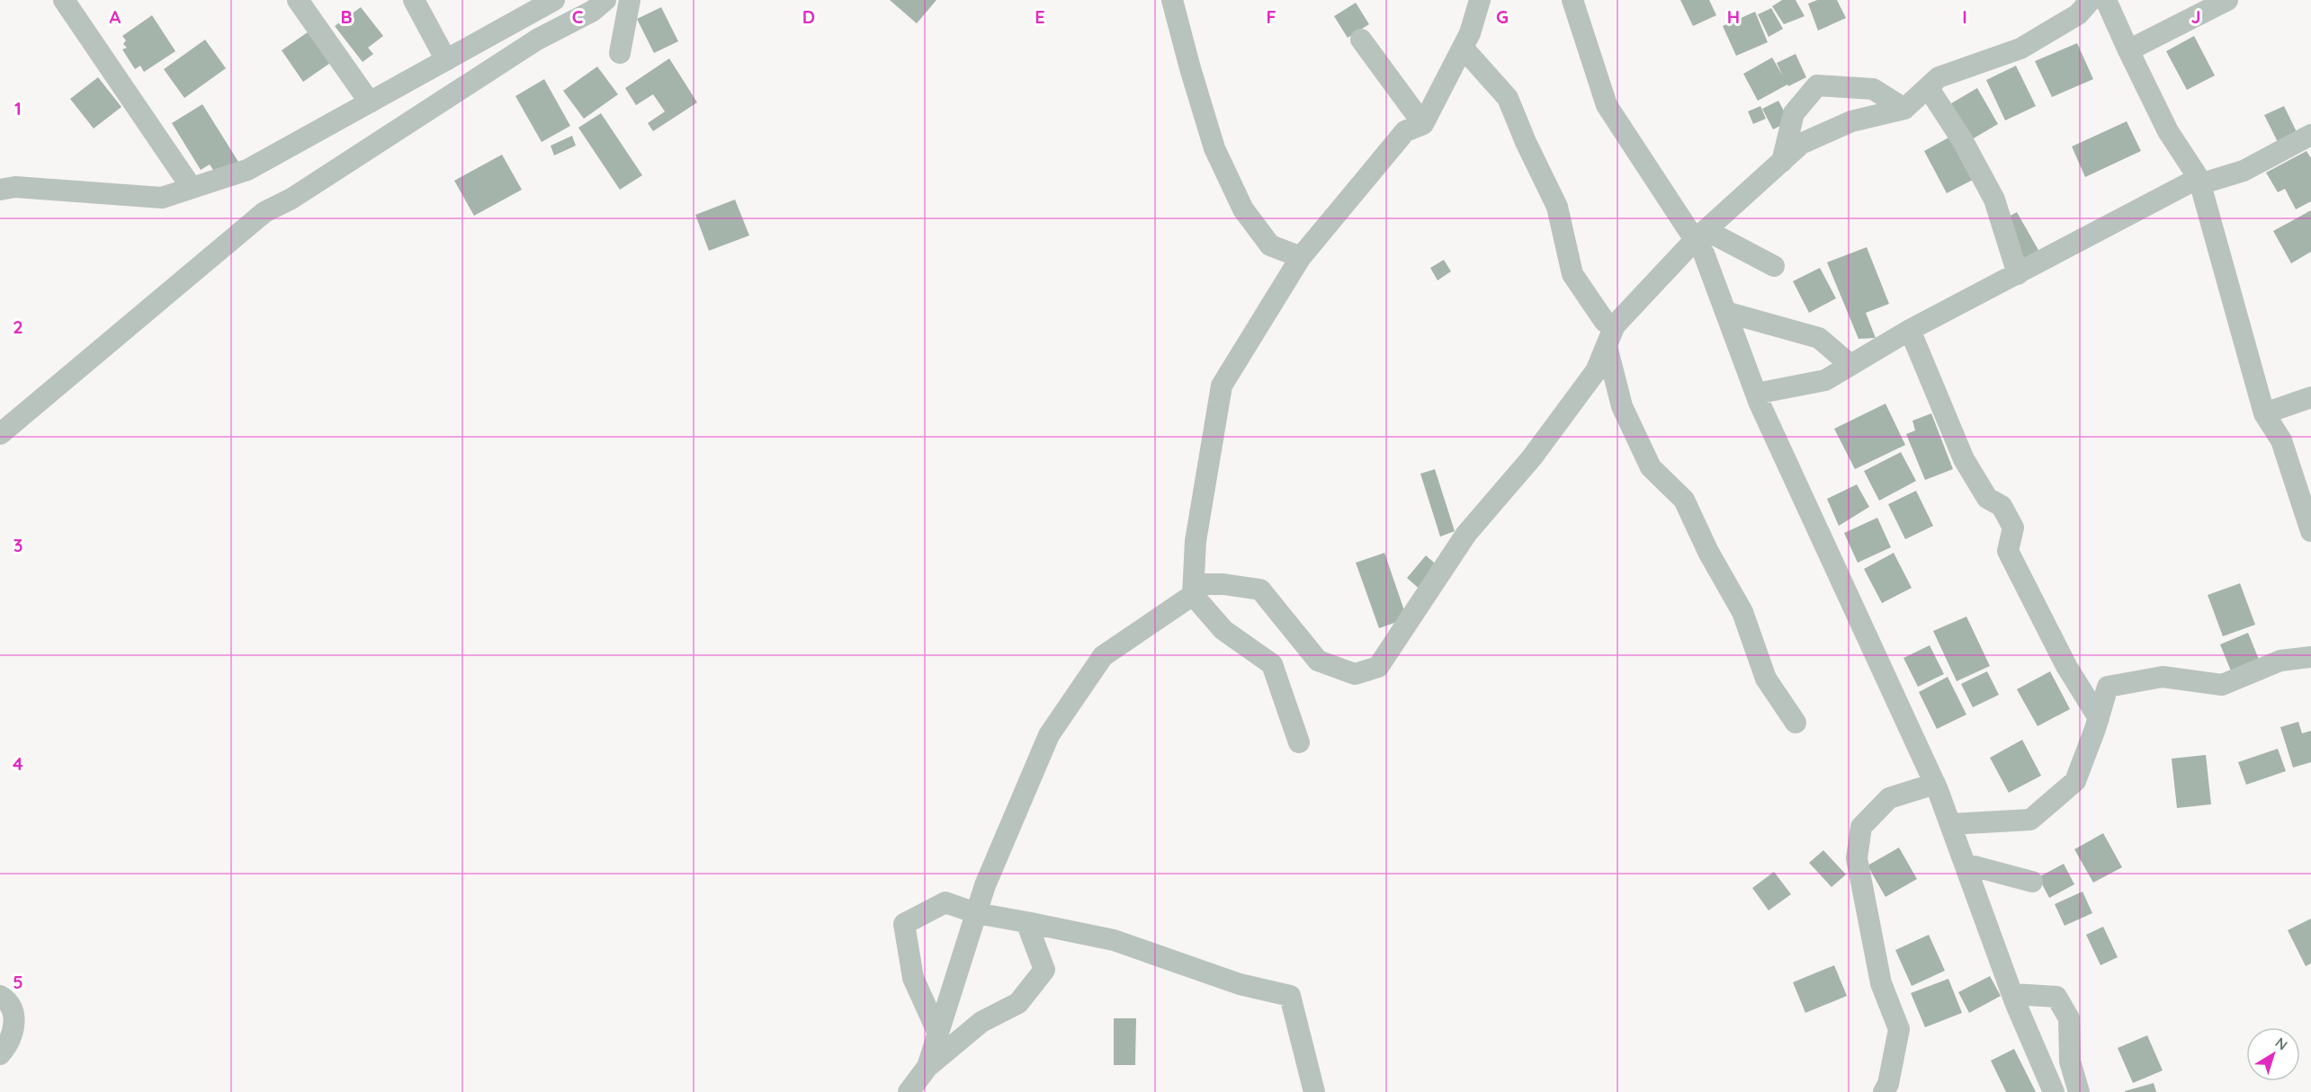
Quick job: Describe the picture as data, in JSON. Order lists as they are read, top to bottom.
{
  "north": "top right",
  "grid": {
    "columns": [
      "A",
      "B",
      "C",
      "D",
      "E",
      "F",
      "G",
      "H",
      "I",
      "J"
    ],
    "rows": [
      "1",
      "2",
      "3",
      "4",
      "5"
    ]
  }
}
